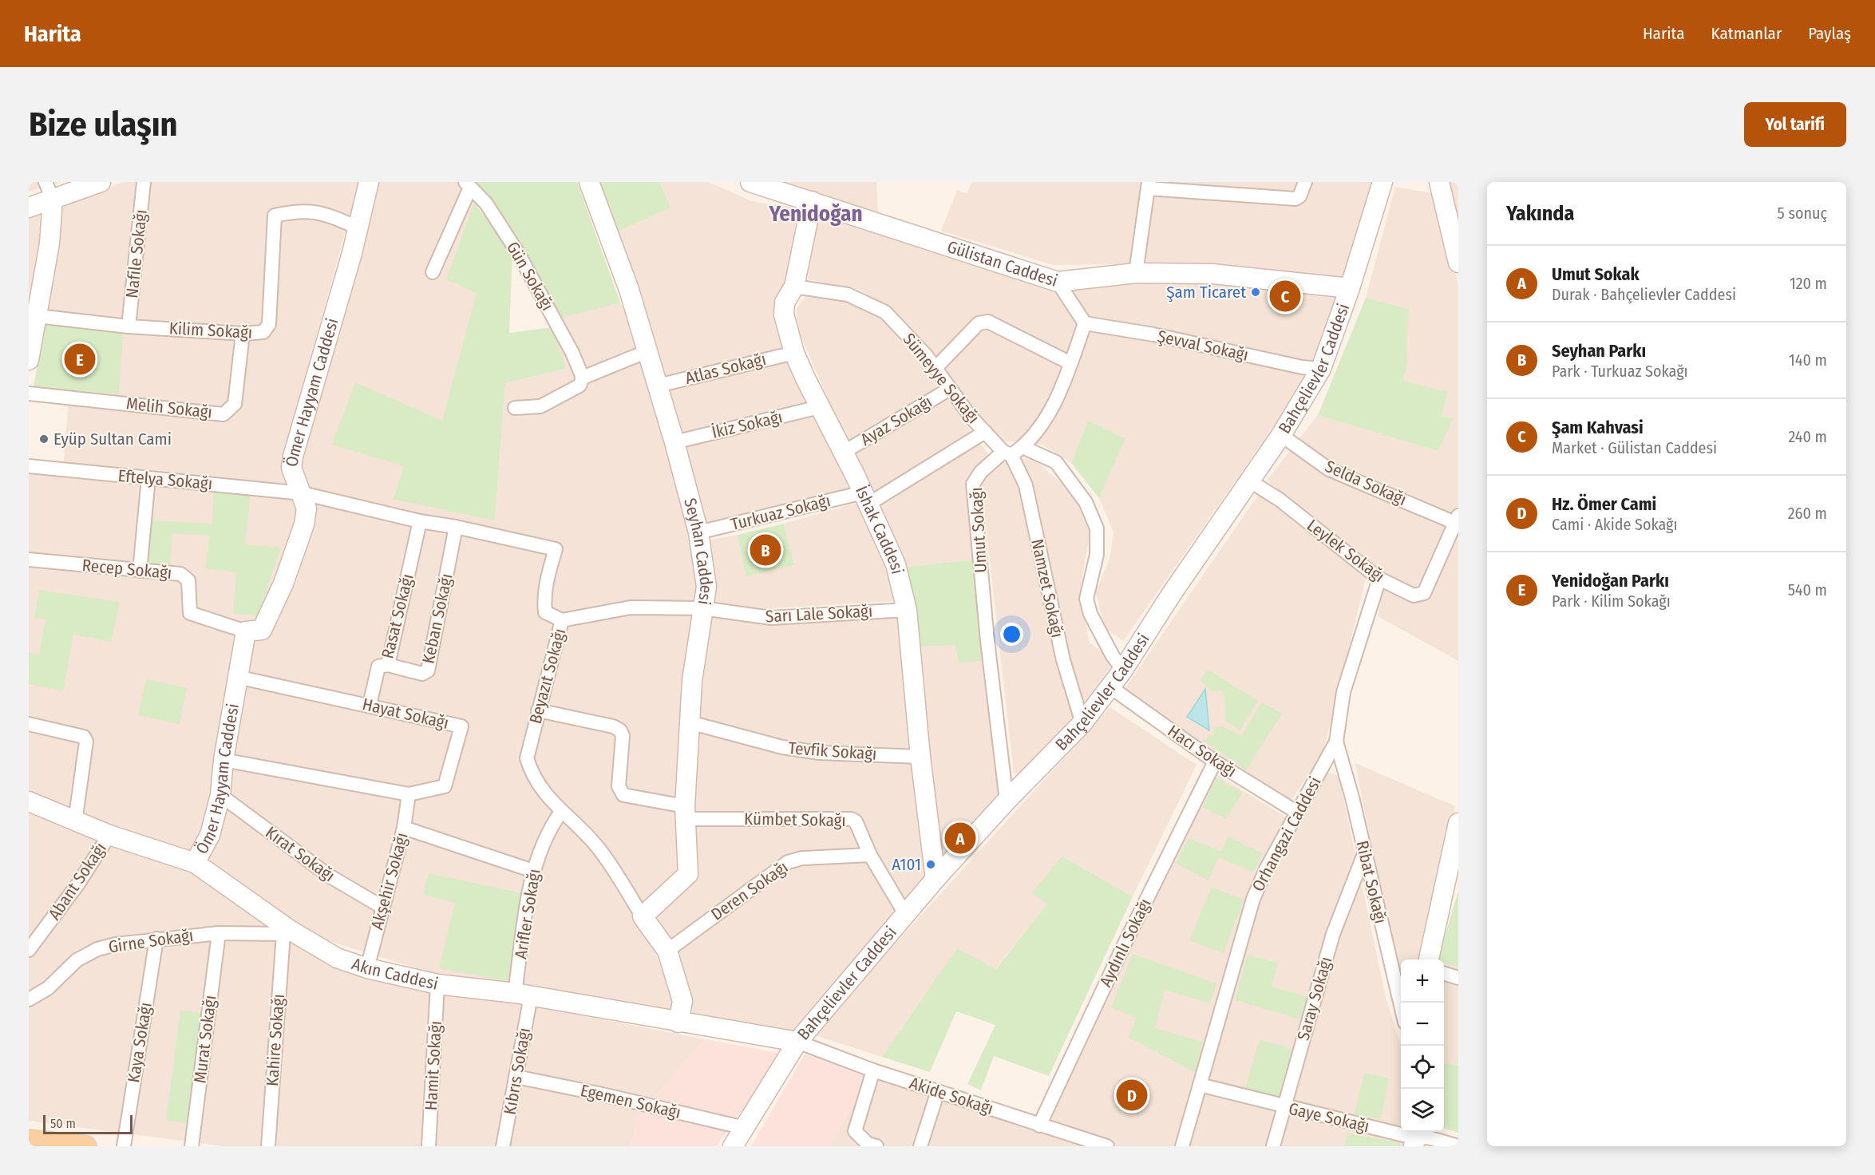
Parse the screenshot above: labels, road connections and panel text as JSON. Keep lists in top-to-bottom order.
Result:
{
  "streets": {
    "street": [
      "Nafile Sokağı",
      "Gülistan Caddesi",
      "Gün Sokağı",
      "Kilim Sokağı",
      "Şevval Sokağı",
      "Bahçelievler Caddesi",
      "Atlas Sokağı",
      "Sümeyye Sokağı",
      "Ömer Hayyam Caddesi",
      "Melih Sokağı",
      "Ayaz Sokağı",
      "İkiz Sokağı",
      "Eftelya Sokağı",
      "Selda Sokağı",
      "Turkuaz Sokağı",
      "Umut Sokağı",
      "İshak Caddesi",
      "Leylek Sokağı",
      "Seyhan Caddesi",
      "Recep Sokağı",
      "Namzet Sokağı",
      "Sarı Lale Sokağı",
      "Rasat Sokağı",
      "Keban Sokağı",
      "Beyazıt Sokağı",
      "Hayat Sokağı",
      "Tevfik Sokağı",
      "Hacı Sokağı",
      "Kümbet Sokağı",
      "Orhangazi Caddesi",
      "Kırat Sokağı",
      "Abant Sokağı",
      "Akşehir Sokağı",
      "Ribat Sokağı",
      "Deren Sokağı",
      "Arifler Sokağı",
      "Girne Sokağı",
      "Aydınlı Sokağı",
      "Akın Caddesi",
      "Saray Sokağı",
      "Murat Sokağı",
      "Kahire Sokağı",
      "Kaya Sokağı",
      "Hamit Sokağı",
      "Kıbrıs Sokağı",
      "Akide Sokağı",
      "Egemen Sokağı",
      "Gaye Sokağı"
    ]
  },
  "crossings": [
    ["Nafile Sokağı", "Kilim Sokağı"],
    ["Gülistan Caddesi", "Bahçelievler Caddesi"],
    ["Gülistan Caddesi", "İshak Caddesi"],
    ["Kilim Sokağı", "Ömer Hayyam Caddesi"],
    ["Kilim Sokağı", "Melih Sokağı"],
    ["Şevval Sokağı", "Bahçelievler Caddesi"],
    ["Şevval Sokağı", "Umut Sokağı"],
    ["Bahçelievler Caddesi", "Selda Sokağı"],
    ["Bahçelievler Caddesi", "Umut Sokağı"],
    ["Bahçelievler Caddesi", "İshak Caddesi"],
    ["Bahçelievler Caddesi", "Leylek Sokağı"],
    ["Bahçelievler Caddesi", "Namzet Sokağı"],
    ["Bahçelievler Caddesi", "Hacı Sokağı"],
    ["Bahçelievler Caddesi", "Kümbet Sokağı"],
    ["Bahçelievler Caddesi", "Akın Caddesi"],
    ["Bahçelievler Caddesi", "Akide Sokağı"],
    ["Bahçelievler Caddesi", "Egemen Sokağı"],
    ["Atlas Sokağı", "İshak Caddesi"],
    ["Atlas Sokağı", "Seyhan Caddesi"],
    ["Sümeyye Sokağı", "Ayaz Sokağı"],
    ["Sümeyye Sokağı", "Turkuaz Sokağı"],
    ["Sümeyye Sokağı", "Umut Sokağı"],
    ["Sümeyye Sokağı", "İshak Caddesi"],
    ["Sümeyye Sokağı", "Namzet Sokağı"],
    ["Ömer Hayyam Caddesi", "Eftelya Sokağı"],
    ["Ömer Hayyam Caddesi", "Recep Sokağı"],
    ["Ömer Hayyam Caddesi", "Beyazıt Sokağı"],
    ["Ömer Hayyam Caddesi", "Hayat Sokağı"],
    ["Ömer Hayyam Caddesi", "Kırat Sokağı"],
    ["Ömer Hayyam Caddesi", "Akın Caddesi"],
    ["Ayaz Sokağı", "İshak Caddesi"],
    ["İkiz Sokağı", "İshak Caddesi"],
    ["İkiz Sokağı", "Seyhan Caddesi"],
    ["Eftelya Sokağı", "Beyazıt Sokağı"],
    ["Selda Sokağı", "Leylek Sokağı"],
    ["Turkuaz Sokağı", "İshak Caddesi"],
    ["Turkuaz Sokağı", "Seyhan Caddesi"],
    ["Umut Sokağı", "Namzet Sokağı"],
    ["İshak Caddesi", "Sarı Lale Sokağı"],
    ["İshak Caddesi", "Tevfik Sokağı"],
    ["Leylek Sokağı", "Orhangazi Caddesi"],
    ["Seyhan Caddesi", "Sarı Lale Sokağı"],
    ["Seyhan Caddesi", "Beyazıt Sokağı"],
    ["Seyhan Caddesi", "Tevfik Sokağı"],
    ["Seyhan Caddesi", "Kümbet Sokağı"],
    ["Sarı Lale Sokağı", "Beyazıt Sokağı"],
    ["Rasat Sokağı", "Keban Sokağı"],
    ["Rasat Sokağı", "Beyazıt Sokağı"],
    ["Rasat Sokağı", "Hayat Sokağı"],
    ["Keban Sokağı", "Beyazıt Sokağı"],
    ["Beyazıt Sokağı", "Deren Sokağı"],
    ["Beyazıt Sokağı", "Arifler Sokağı"],
    ["Beyazıt Sokağı", "Akın Caddesi"],
    ["Hayat Sokağı", "Akşehir Sokağı"],
    ["Hacı Sokağı", "Orhangazi Caddesi"],
    ["Hacı Sokağı", "Aydınlı Sokağı"],
    ["Kümbet Sokağı", "Deren Sokağı"],
    ["Orhangazi Caddesi", "Ribat Sokağı"],
    ["Orhangazi Caddesi", "Gaye Sokağı"],
    ["Kırat Sokağı", "Akşehir Sokağı"],
    ["Abant Sokağı", "Akın Caddesi"],
    ["Akşehir Sokağı", "Akın Caddesi"],
    ["Ribat Sokağı", "Saray Sokağı"],
    ["Arifler Sokağı", "Akın Caddesi"],
    ["Arifler Sokağı", "Kıbrıs Sokağı"],
    ["Girne Sokağı", "Akın Caddesi"],
    ["Girne Sokağı", "Murat Sokağı"],
    ["Girne Sokağı", "Kahire Sokağı"],
    ["Girne Sokağı", "Kaya Sokağı"],
    ["Aydınlı Sokağı", "Akide Sokağı"],
    ["Akın Caddesi", "Kahire Sokağı"],
    ["Akın Caddesi", "Hamit Sokağı"],
    ["Akın Caddesi", "Kıbrıs Sokağı"],
    ["Akın Caddesi", "Akide Sokağı"],
    ["Saray Sokağı", "Gaye Sokağı"],
    ["Kıbrıs Sokağı", "Egemen Sokağı"]
  ],
  "districts": ["Yenidoğan"],
  "places": ["Şam Ticaret", "Eyüp Sultan Cami", "A101"],
  "scale_bar": "50 m",
  "page": {
    "header": "Harita",
    "nav": ["Harita", "Katmanlar", "Paylaş"],
    "buttons": "Yol tarifi",
    "title": "Bize ulaşın",
    "heading": ["Yakında", "5 sonuç"],
    "list": [
      {
        "mark": "A",
        "name": "Umut Sokak",
        "note": "Durak · Bahçelievler Caddesi",
        "value": "120 m"
      },
      {
        "mark": "B",
        "name": "Seyhan Parkı",
        "note": "Park · Turkuaz Sokağı",
        "value": "140 m"
      },
      {
        "mark": "C",
        "name": "Şam Kahvasi",
        "note": "Market · Gülistan Caddesi",
        "value": "240 m"
      },
      {
        "mark": "D",
        "name": "Hz. Ömer Cami",
        "note": "Cami · Akide Sokağı",
        "value": "260 m"
      },
      {
        "mark": "E",
        "name": "Yenidoğan Parkı",
        "note": "Park · Kilim Sokağı",
        "value": "540 m"
      }
    ],
    "pins": [
      "C",
      "E",
      "B",
      "A",
      "D"
    ],
    "map_buttons": ["+", "−"],
    "scale": "50 m"
  }
}
